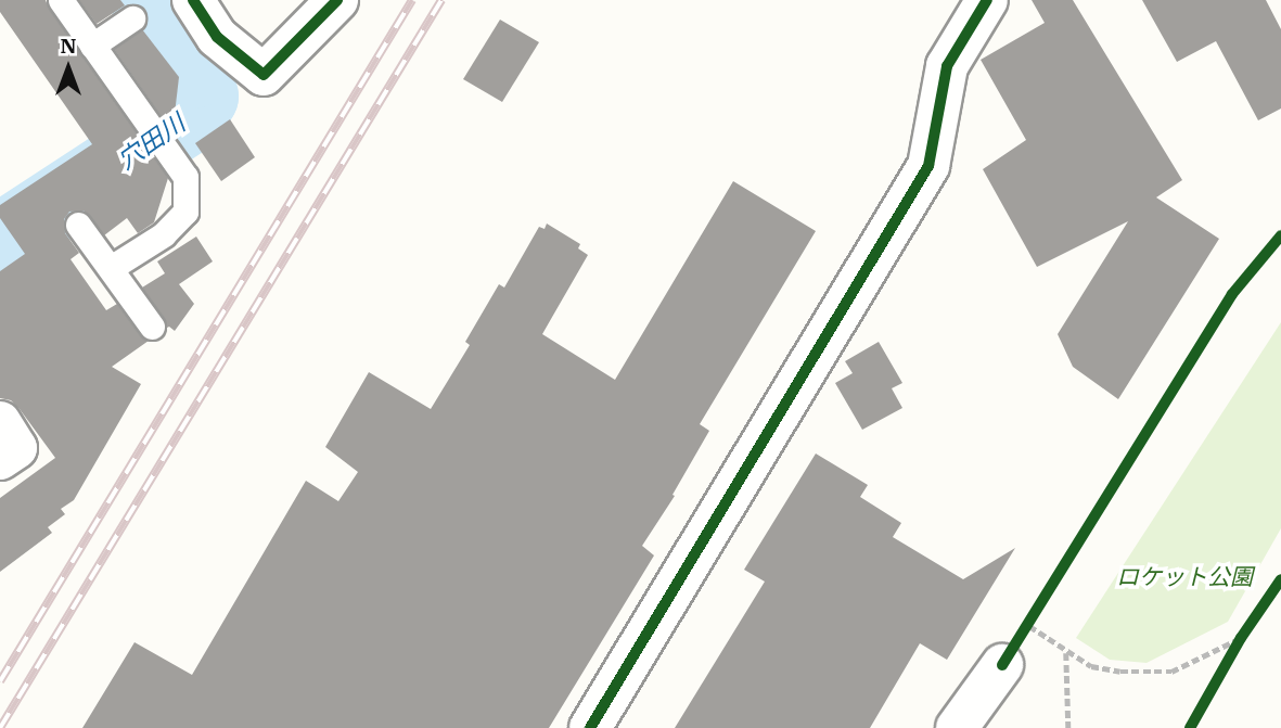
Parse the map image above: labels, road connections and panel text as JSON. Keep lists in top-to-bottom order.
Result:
{
  "water": ["穴田川"],
  "parks": ["ロケット公園"],
  "north": "top"
}
